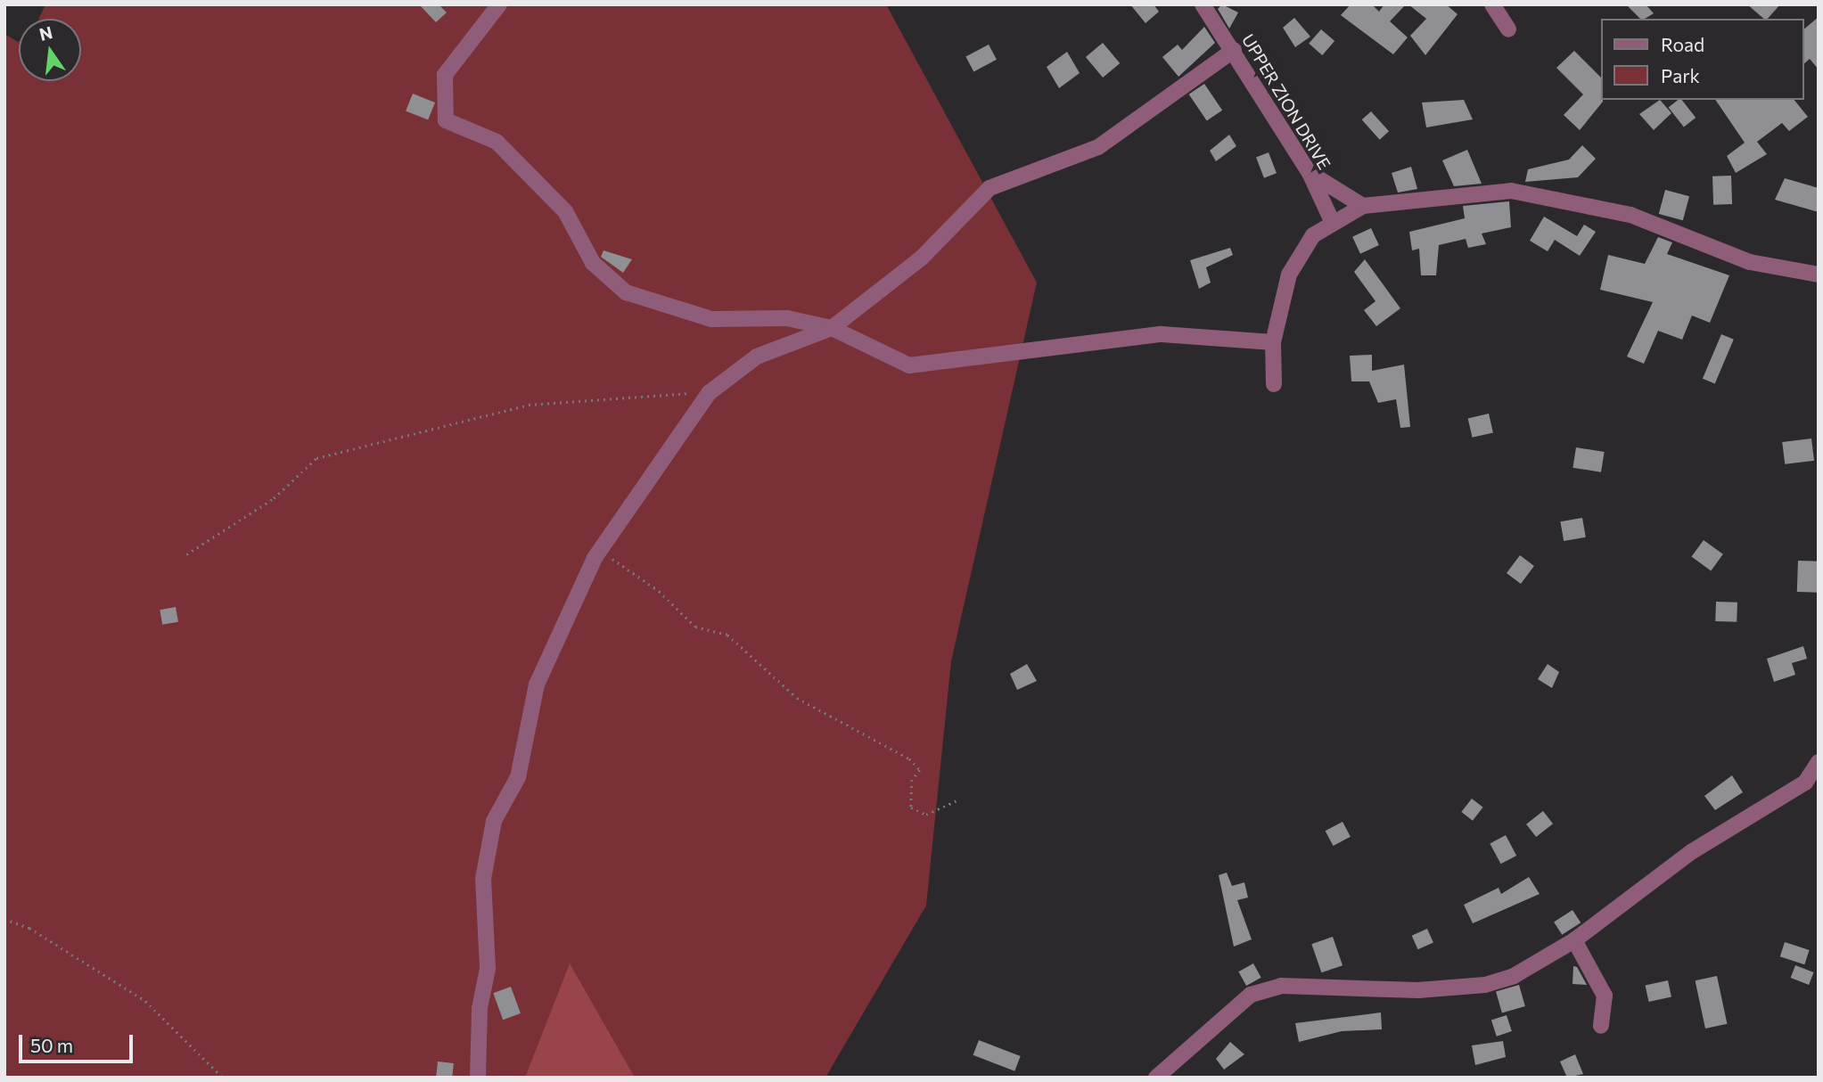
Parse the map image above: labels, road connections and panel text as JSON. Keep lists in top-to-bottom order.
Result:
{
  "streets": {
    "street": ["UPPER ZION DRIVE"]
  },
  "legend": ["Road", "Park"],
  "scale_bar": "50 m",
  "north": "top"
}
